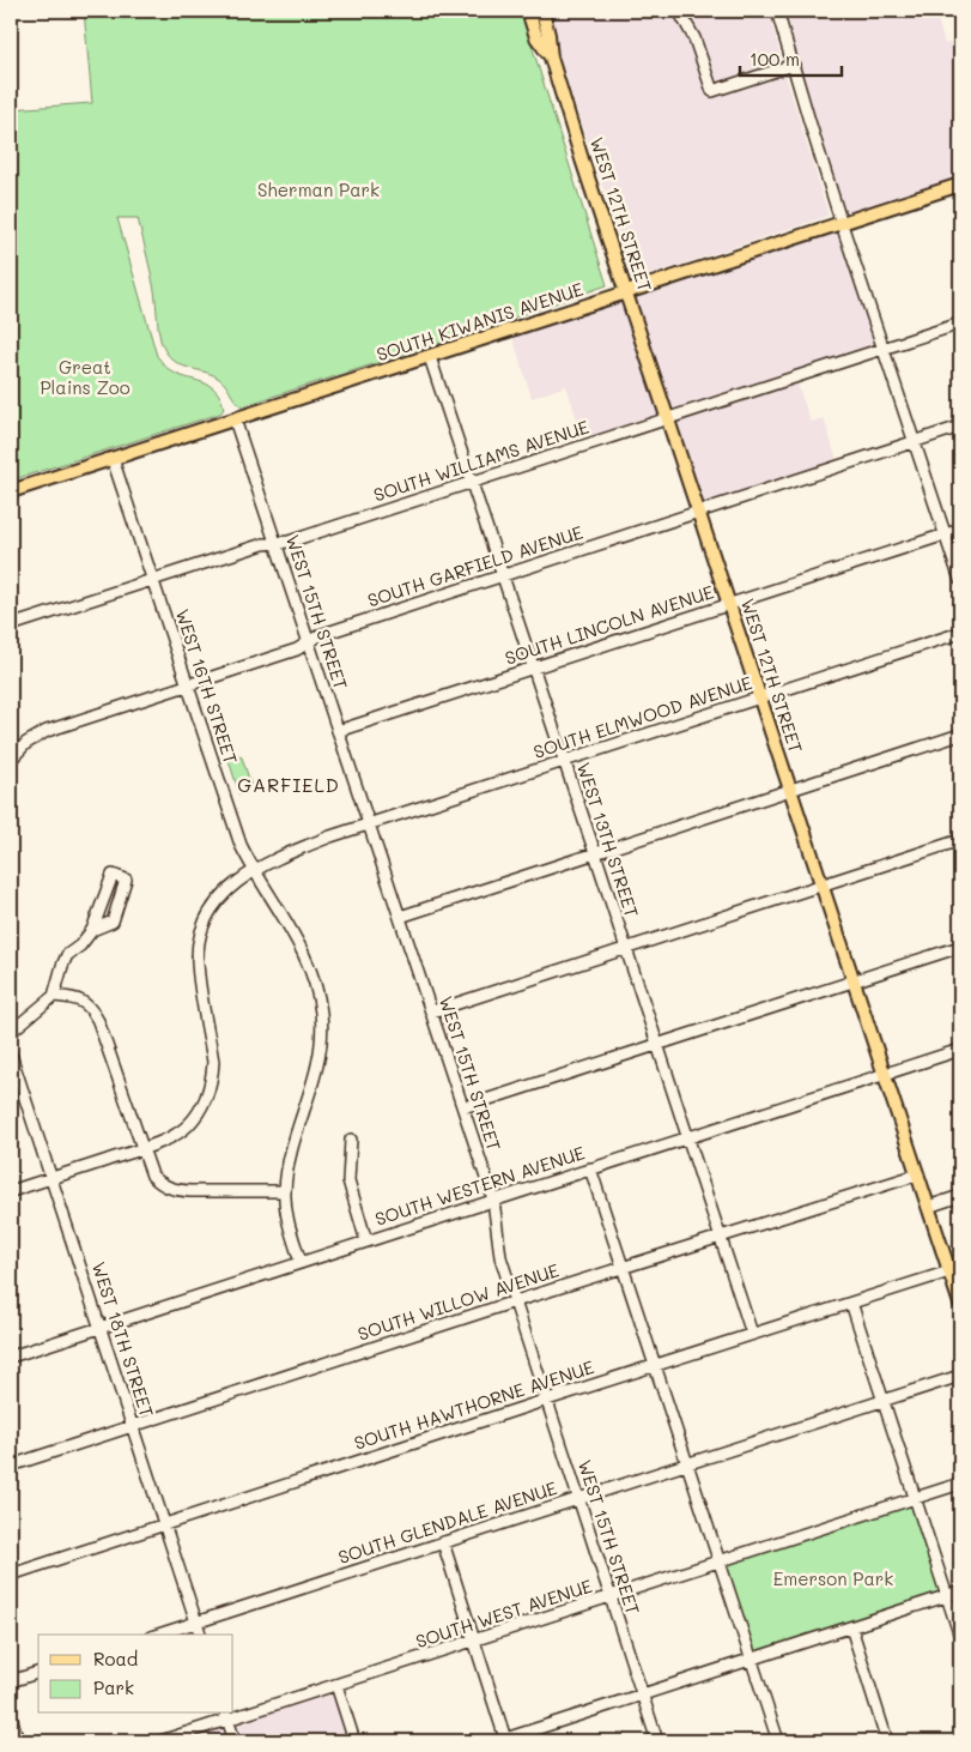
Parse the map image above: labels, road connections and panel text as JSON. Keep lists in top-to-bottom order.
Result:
{
  "streets": {
    "main road": ["WEST 12TH STREET", "SOUTH KIWANIS AVENUE"],
    "street": [
      "SOUTH WILLIAMS AVENUE",
      "SOUTH GARFIELD AVENUE",
      "WEST 15TH STREET",
      "SOUTH LINCOLN AVENUE",
      "WEST 16TH STREET",
      "SOUTH ELMWOOD AVENUE",
      "WEST 13TH STREET",
      "SOUTH WESTERN AVENUE",
      "SOUTH WILLOW AVENUE",
      "WEST 18TH STREET",
      "SOUTH HAWTHORNE AVENUE",
      "SOUTH GLENDALE AVENUE",
      "SOUTH WEST AVENUE"
    ]
  },
  "crossings": [
    ["WEST 12TH STREET", "SOUTH KIWANIS AVENUE"],
    ["WEST 12TH STREET", "SOUTH WILLIAMS AVENUE"],
    ["WEST 12TH STREET", "SOUTH GARFIELD AVENUE"],
    ["WEST 12TH STREET", "SOUTH LINCOLN AVENUE"],
    ["WEST 12TH STREET", "SOUTH ELMWOOD AVENUE"],
    ["WEST 12TH STREET", "SOUTH WESTERN AVENUE"],
    ["WEST 12TH STREET", "SOUTH WILLOW AVENUE"],
    ["WEST 12TH STREET", "SOUTH HAWTHORNE AVENUE"],
    ["SOUTH KIWANIS AVENUE", "WEST 15TH STREET"],
    ["SOUTH KIWANIS AVENUE", "WEST 16TH STREET"],
    ["SOUTH KIWANIS AVENUE", "WEST 13TH STREET"],
    ["SOUTH WILLIAMS AVENUE", "WEST 15TH STREET"],
    ["SOUTH WILLIAMS AVENUE", "WEST 16TH STREET"],
    ["SOUTH WILLIAMS AVENUE", "WEST 13TH STREET"],
    ["SOUTH GARFIELD AVENUE", "WEST 15TH STREET"],
    ["SOUTH GARFIELD AVENUE", "WEST 16TH STREET"],
    ["SOUTH GARFIELD AVENUE", "WEST 13TH STREET"],
    ["WEST 15TH STREET", "SOUTH LINCOLN AVENUE"],
    ["WEST 15TH STREET", "SOUTH ELMWOOD AVENUE"],
    ["WEST 15TH STREET", "SOUTH WESTERN AVENUE"],
    ["WEST 15TH STREET", "SOUTH WILLOW AVENUE"],
    ["WEST 15TH STREET", "SOUTH HAWTHORNE AVENUE"],
    ["WEST 15TH STREET", "SOUTH GLENDALE AVENUE"],
    ["WEST 15TH STREET", "SOUTH WEST AVENUE"],
    ["SOUTH LINCOLN AVENUE", "WEST 13TH STREET"],
    ["WEST 16TH STREET", "SOUTH ELMWOOD AVENUE"],
    ["WEST 16TH STREET", "SOUTH WESTERN AVENUE"],
    ["SOUTH ELMWOOD AVENUE", "WEST 13TH STREET"],
    ["SOUTH ELMWOOD AVENUE", "WEST 18TH STREET"],
    ["WEST 13TH STREET", "SOUTH WESTERN AVENUE"],
    ["WEST 13TH STREET", "SOUTH WILLOW AVENUE"],
    ["WEST 13TH STREET", "SOUTH HAWTHORNE AVENUE"],
    ["SOUTH WESTERN AVENUE", "WEST 18TH STREET"],
    ["SOUTH WILLOW AVENUE", "WEST 18TH STREET"],
    ["WEST 18TH STREET", "SOUTH HAWTHORNE AVENUE"],
    ["WEST 18TH STREET", "SOUTH GLENDALE AVENUE"]
  ],
  "districts": ["GARFIELD"],
  "parks": ["Sherman Park", "Great Plains Zoo", "Emerson Park"],
  "legend": ["Road", "Park"],
  "scale_bar": "100 m"
}
